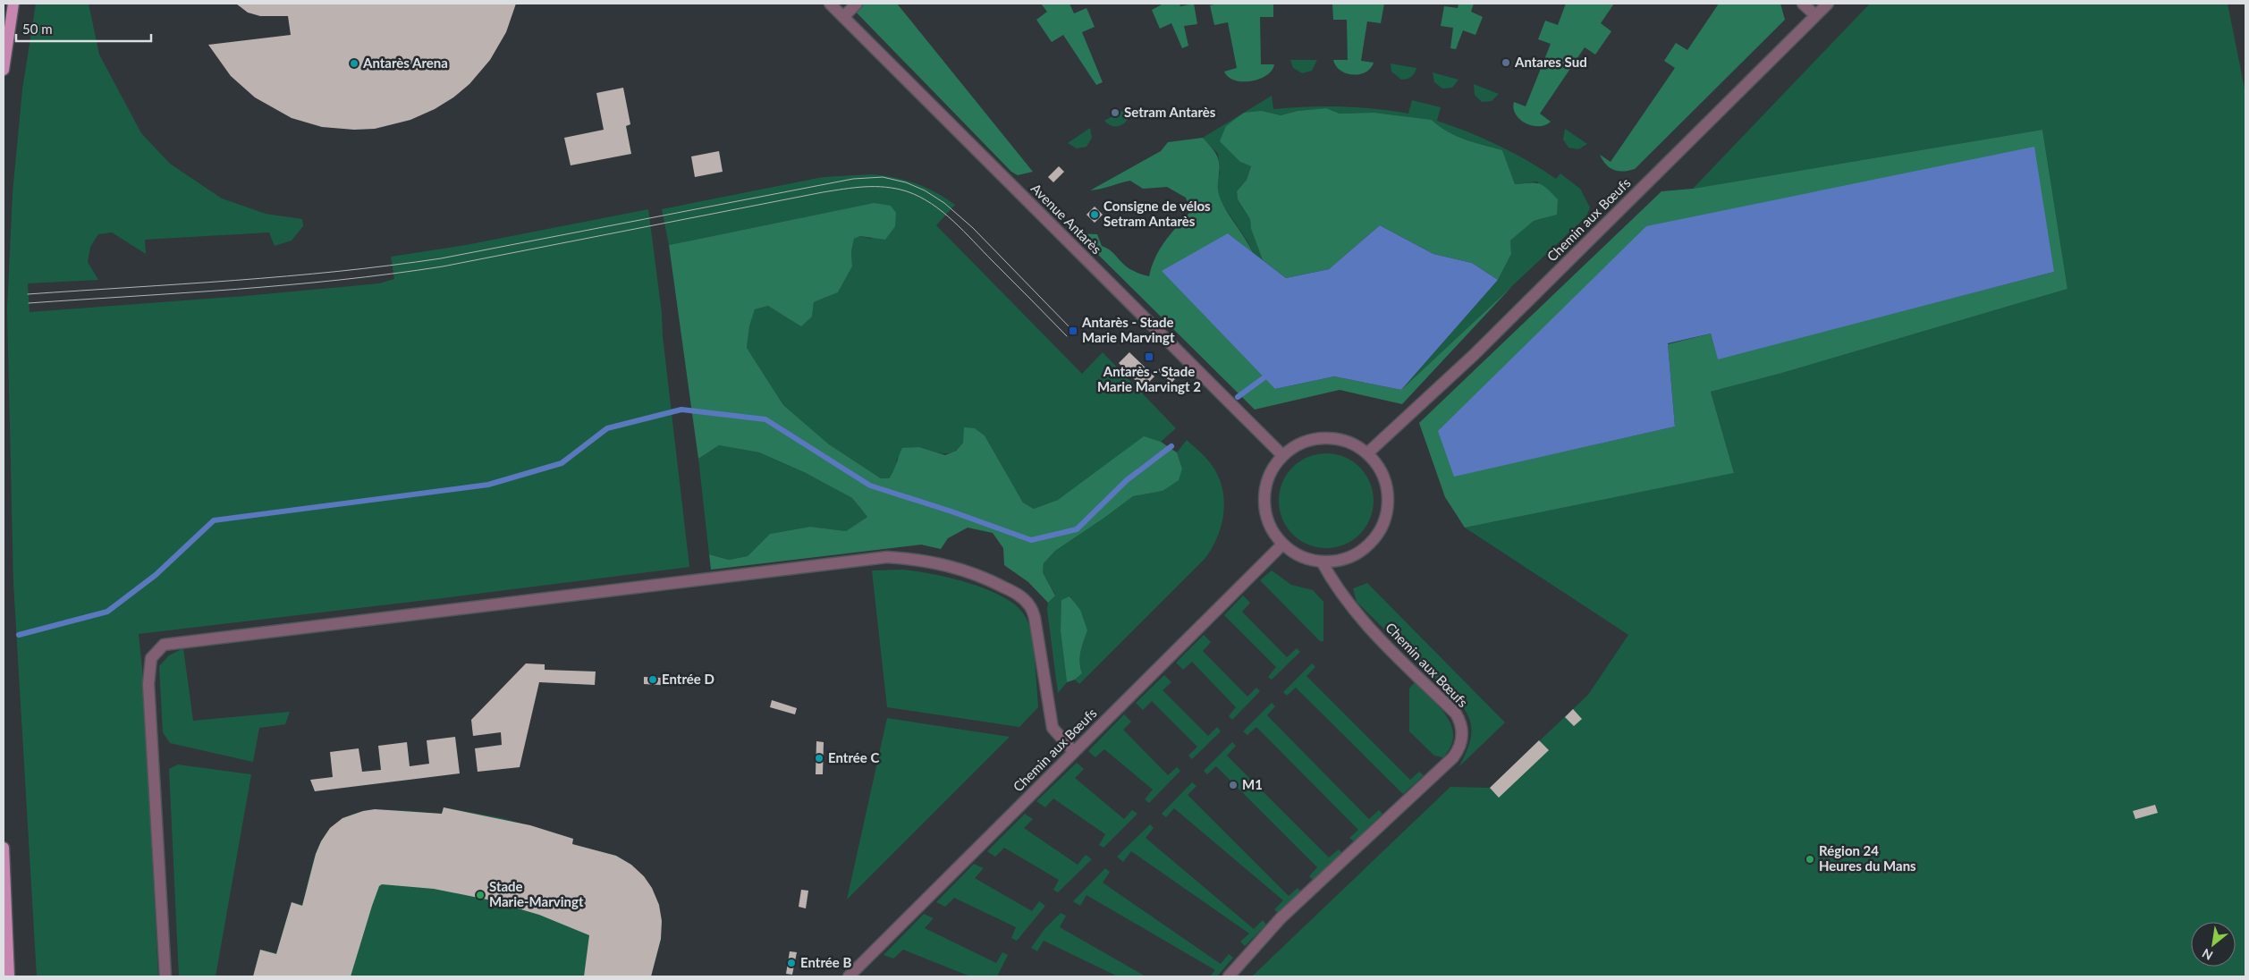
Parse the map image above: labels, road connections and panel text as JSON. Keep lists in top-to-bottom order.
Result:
{
  "streets": {
    "street": ["Avenue Antarès", "Chemin aux Bœufs"]
  },
  "crossings": [
    ["Avenue Antarès", "Chemin aux Bœufs"]
  ],
  "places": {
    "other": [
      "Antares Sud",
      "Antarès Arena",
      "Setram Antarès",
      "Consigne de vélos Setram Antarès",
      "Entrée D",
      "Entrée C",
      "M1",
      "Région 24 Heures du Mans",
      "Stade Marie-Marvingt",
      "Entrée B"
    ],
    "transit": ["Antarès - Stade Marie Marvingt", "Antarès - Stade Marie Marvingt 2"]
  },
  "scale_bar": "50 m",
  "north": "bottom left"
}
